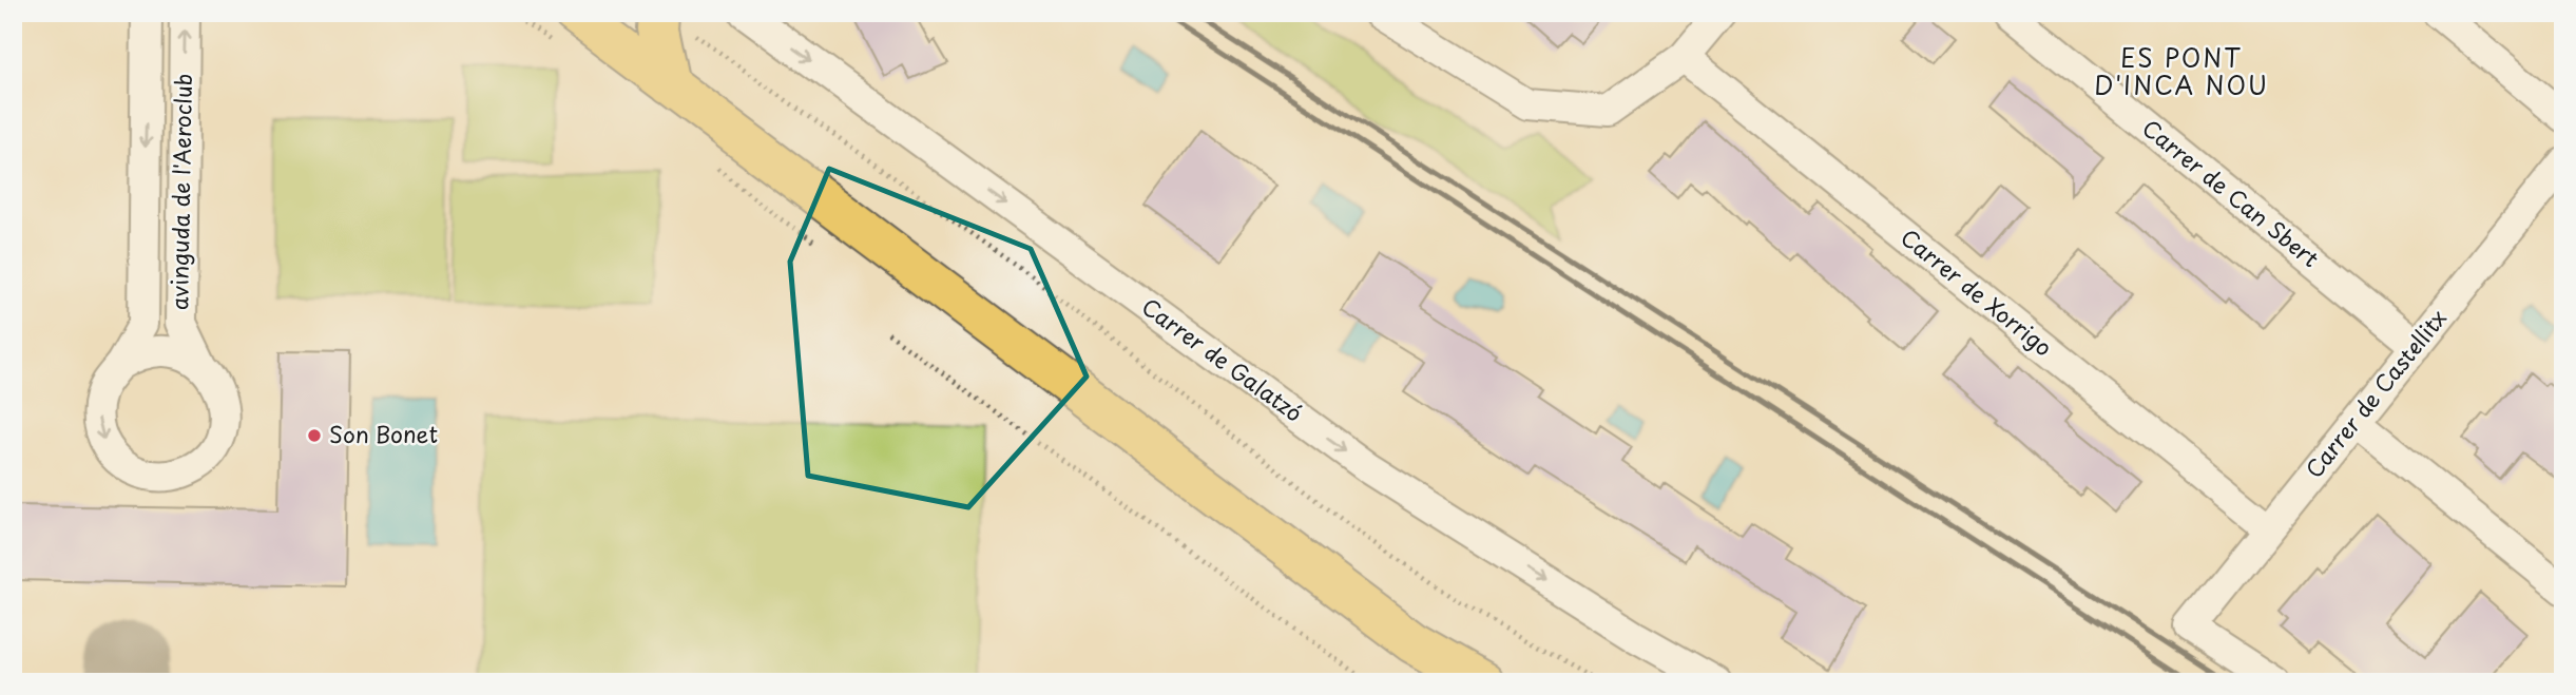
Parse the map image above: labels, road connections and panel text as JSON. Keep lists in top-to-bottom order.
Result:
{
  "streets": {
    "street": [
      "avinguda de l'Aeroclub",
      "Carrer de Can Sbert",
      "Carrer de Xorrigo",
      "Carrer de Galatzó",
      "Carrer de Castellitx"
    ]
  },
  "crossings": [
    ["Carrer de Can Sbert", "Carrer de Castellitx"],
    ["Carrer de Xorrigo", "Carrer de Castellitx"]
  ],
  "one_way": ["Carrer de Galatzó"],
  "districts": ["ES PONT D'INCA NOU"],
  "places": ["Son Bonet"]
}
